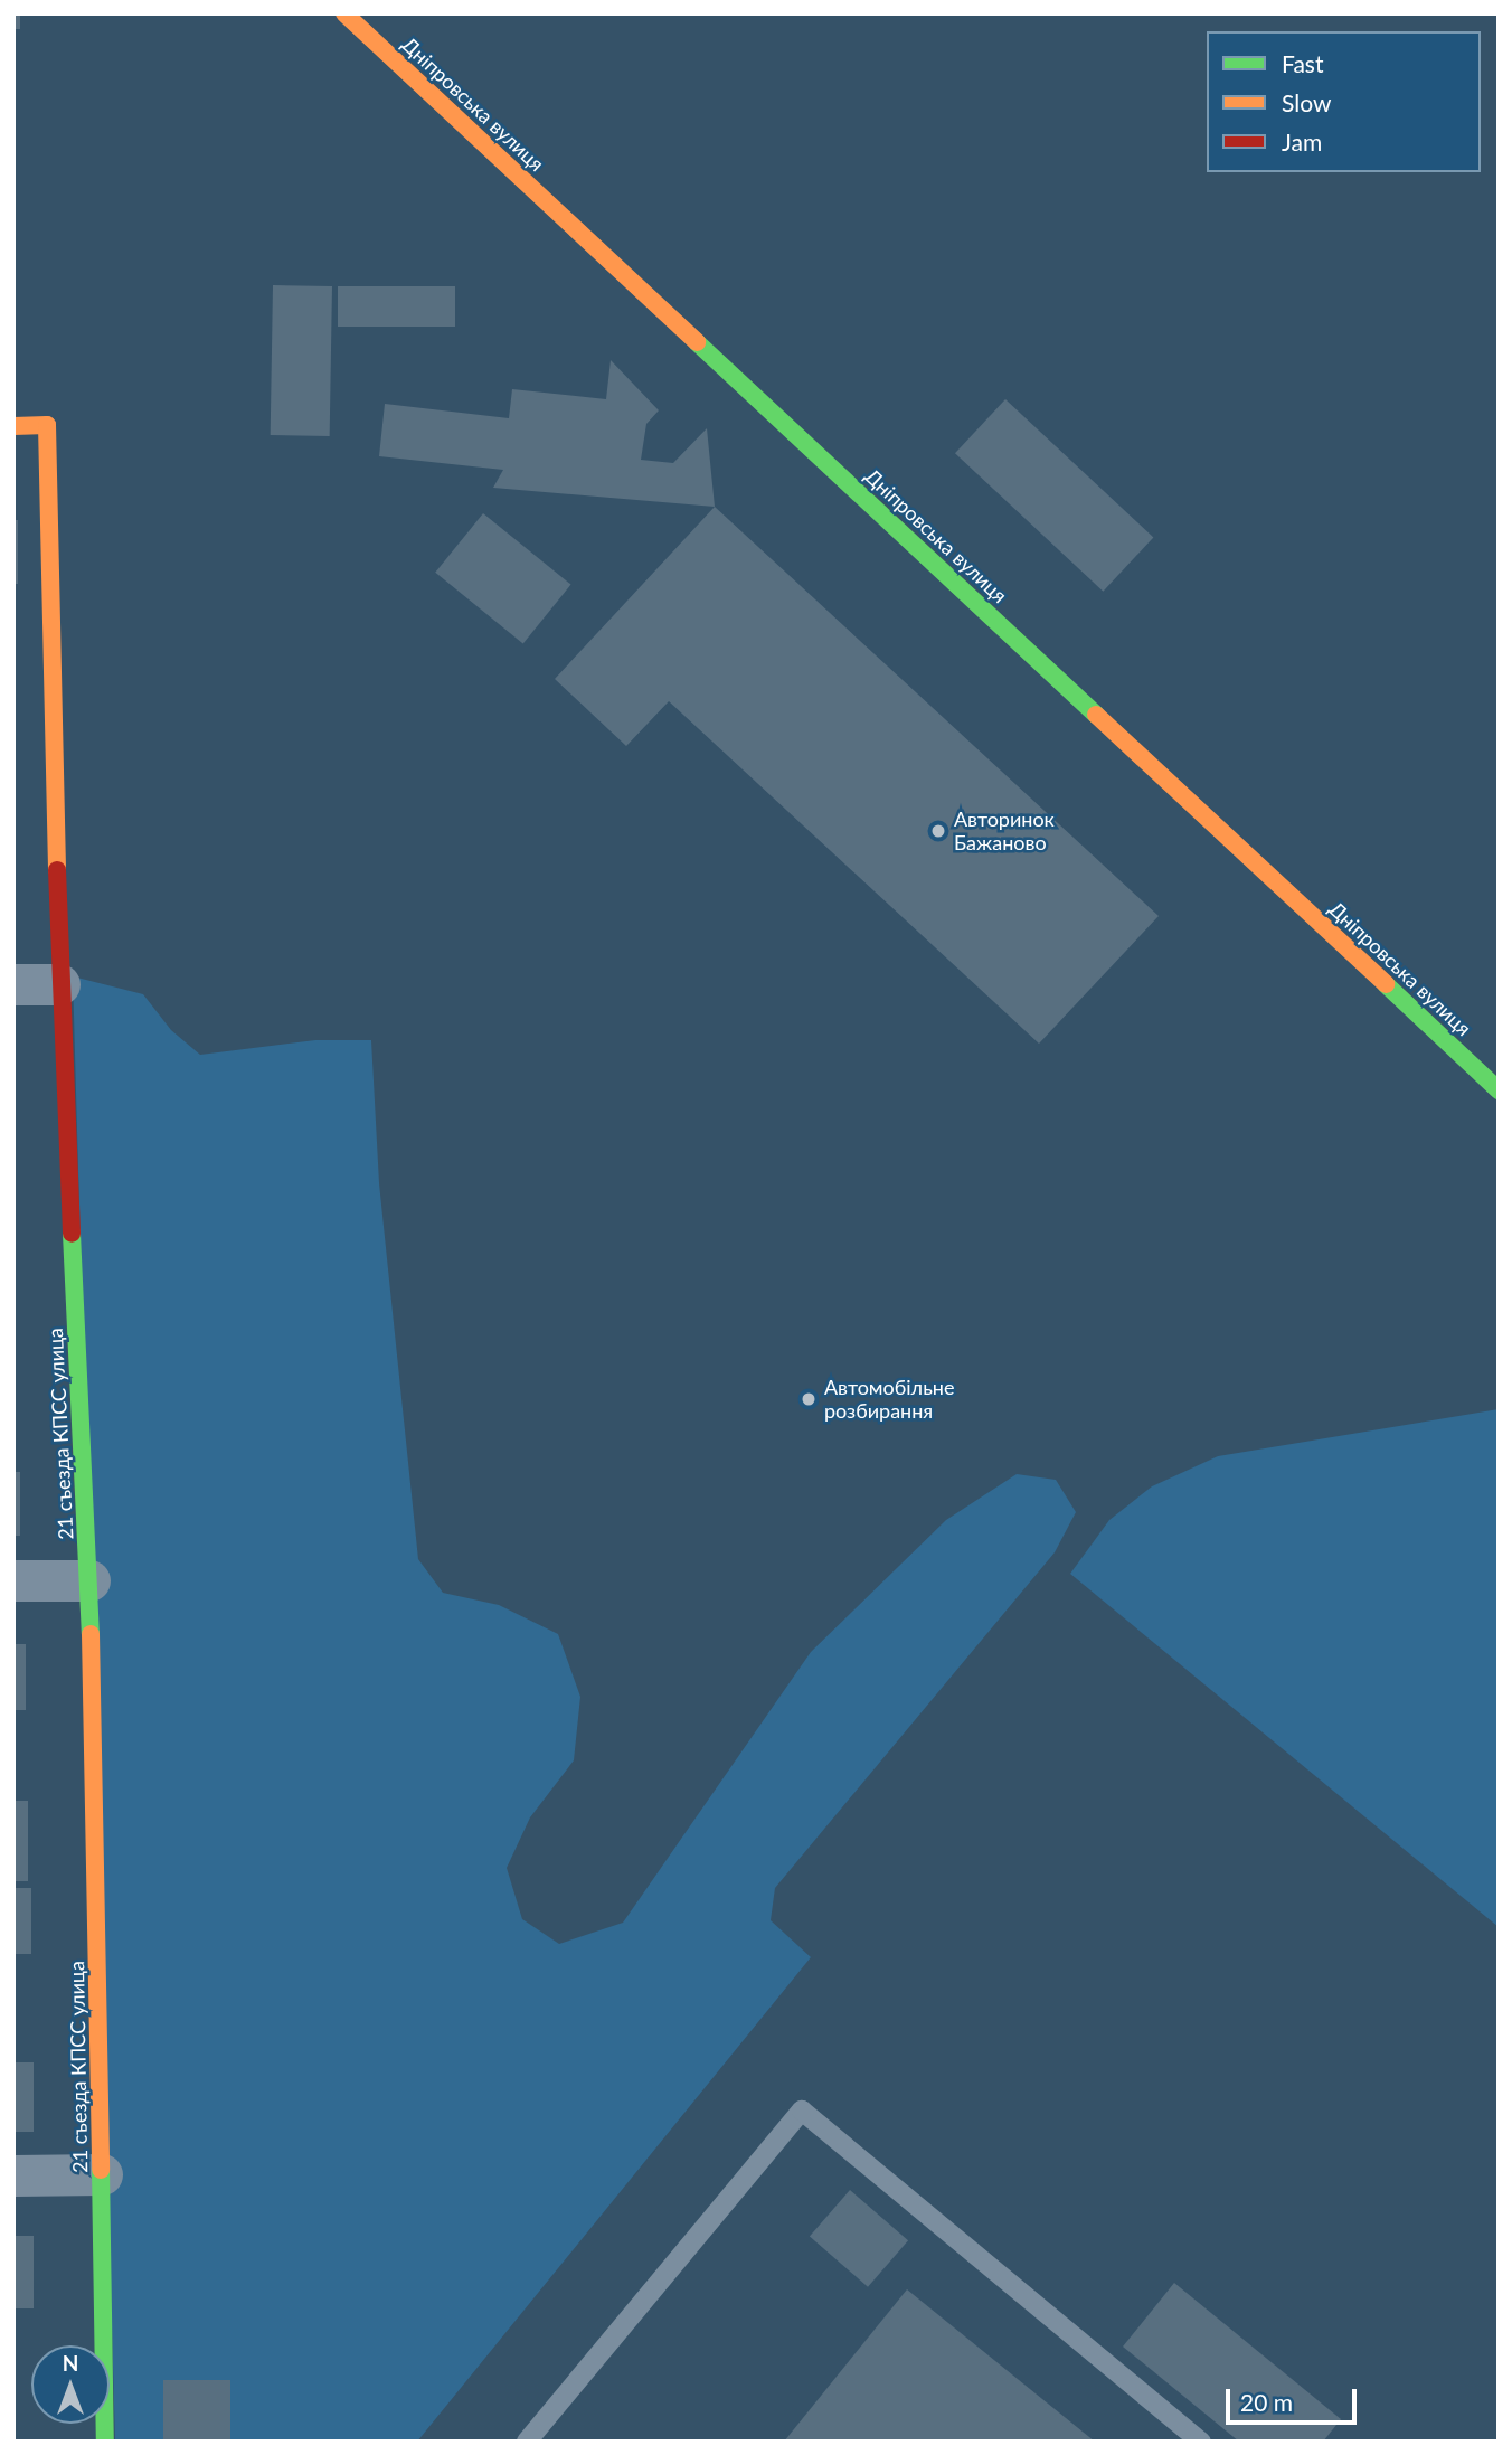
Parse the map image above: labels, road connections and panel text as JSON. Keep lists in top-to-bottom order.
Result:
{
  "streets": {
    "street": ["Дніпровська вулиця", "21 съезда КПСС улица"]
  },
  "places": ["Авторинок Бажаново", "Автомобільне розбирання"],
  "legend": ["Fast", "Slow", "Jam"],
  "scale_bar": "20 m",
  "north": "top"
}
